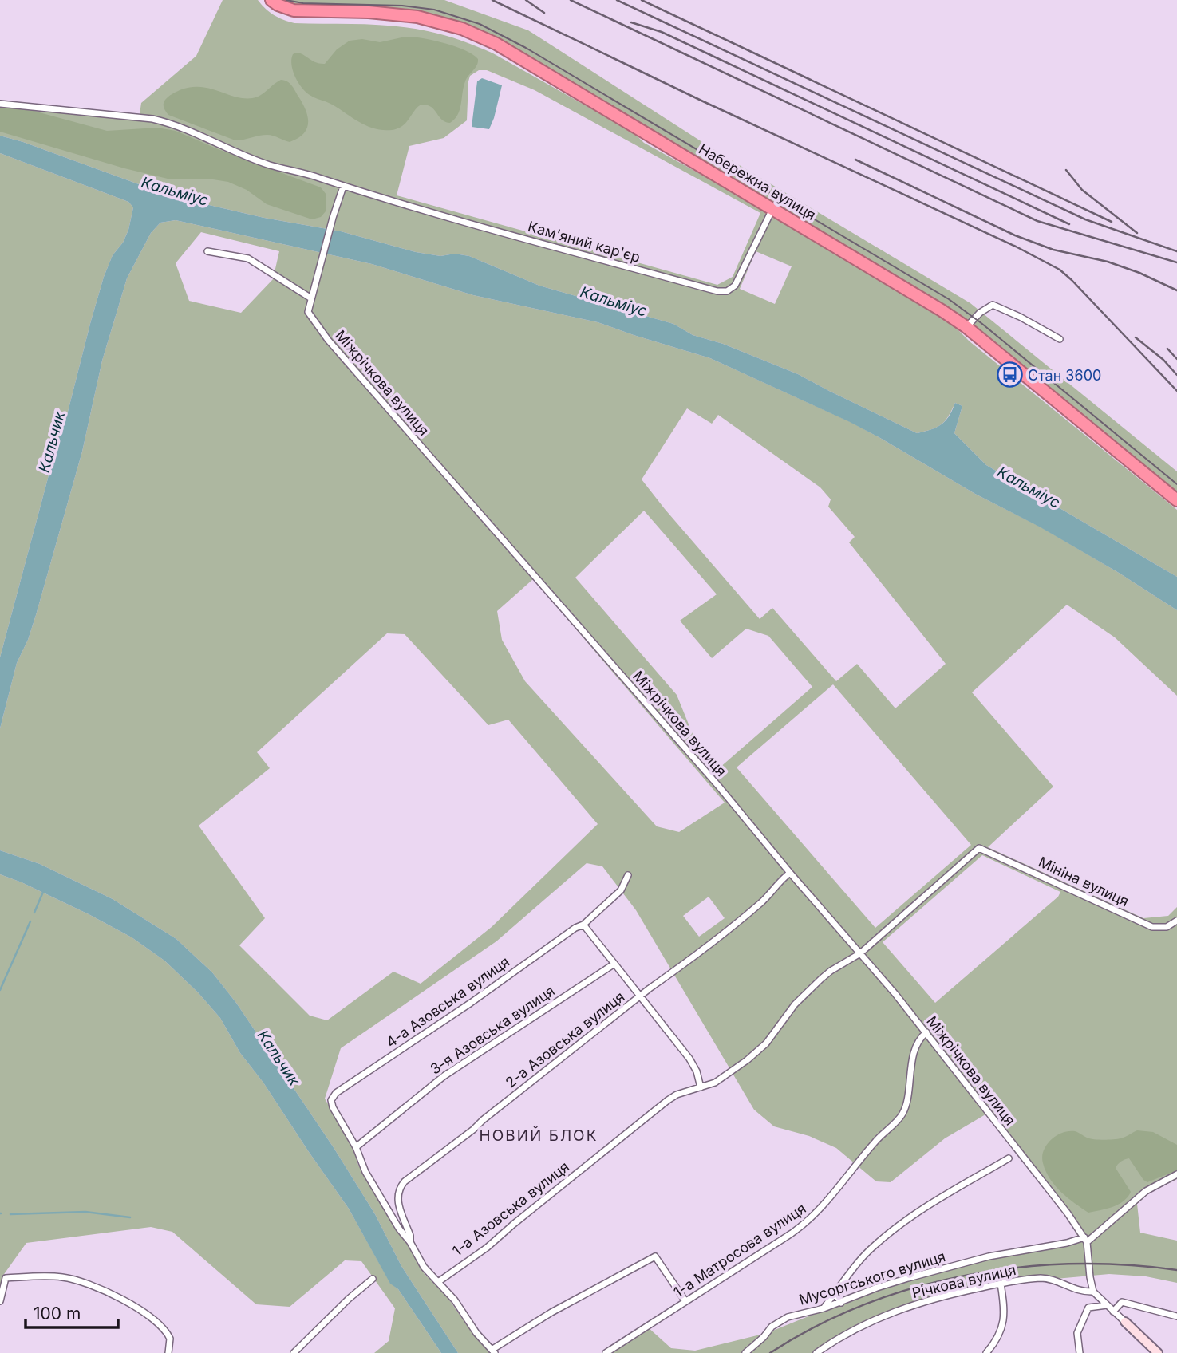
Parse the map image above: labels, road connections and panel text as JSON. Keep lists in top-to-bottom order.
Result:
{
  "streets": {
    "highway": ["Набережна вулиця"],
    "street": [
      "Кам'яний кар'єр",
      "Міжрічкова вулиця",
      "Мініна вулиця",
      "4-а Азовська вулиця",
      "3-я Азовська вулиця",
      "2-а Азовська вулиця",
      "1-а Азовська вулиця",
      "1-а Матросова вулиця",
      "Мусоргського вулиця",
      "Річкова вулиця"
    ]
  },
  "crossings": [
    ["Набережна вулиця", "Кам'яний кар'єр"],
    ["Міжрічкова вулиця", "2-а Азовська вулиця"],
    ["Міжрічкова вулиця", "1-а Азовська вулиця"],
    ["Міжрічкова вулиця", "1-а Матросова вулиця"],
    ["Міжрічкова вулиця", "Мусоргського вулиця"],
    ["Міжрічкова вулиця", "Річкова вулиця"],
    ["Мініна вулиця", "1-а Азовська вулиця"],
    ["4-а Азовська вулиця", "3-я Азовська вулиця"]
  ],
  "districts": ["НОВИЙ БЛОК"],
  "water": ["Кальміус", "Кальчик"],
  "places": {
    "bus stop": ["Стан 3600"]
  },
  "scale_bar": "100 m"
}
